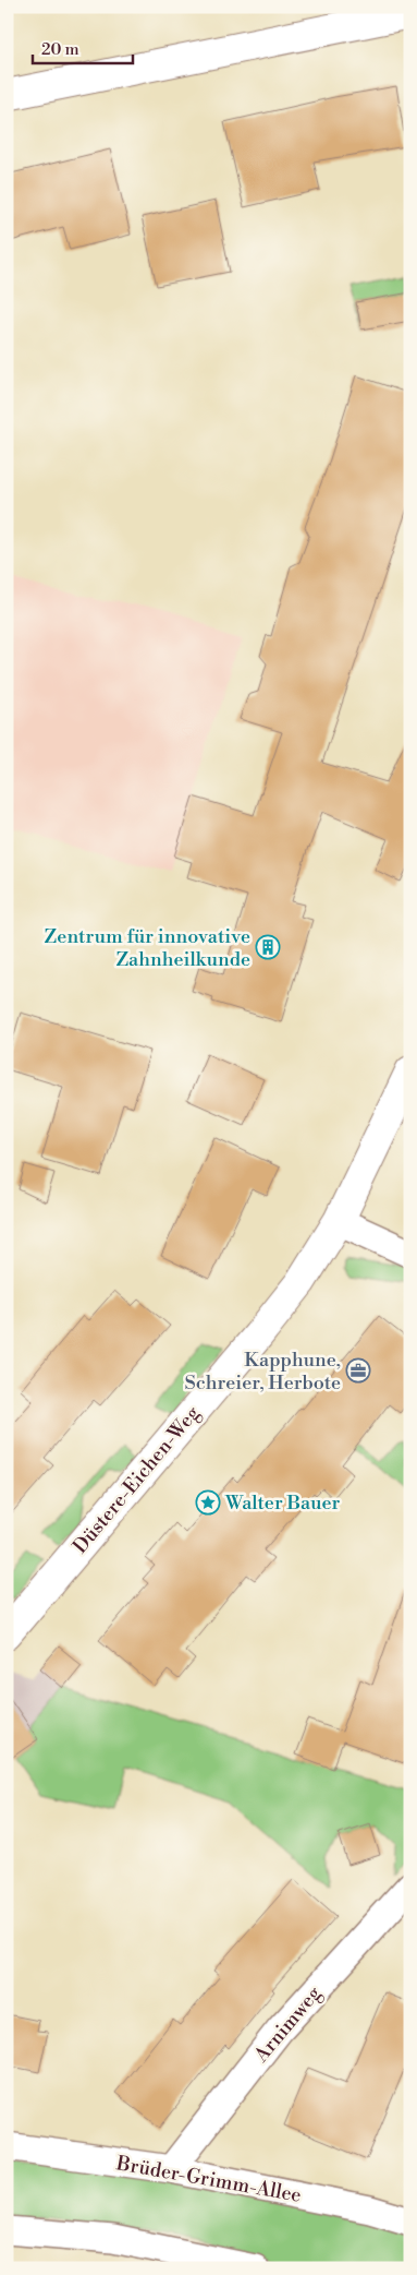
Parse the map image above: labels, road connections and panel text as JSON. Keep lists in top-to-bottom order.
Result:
{
  "streets": {
    "street": ["Düstere-Eichen-Weg", "Arnimweg", "Brüder-Grimm-Allee"]
  },
  "crossings": [
    ["Arnimweg", "Brüder-Grimm-Allee"]
  ],
  "places": {
    "building": ["Zentrum für innovative Zahnheilkunde"],
    "office": ["Kapphune, Schreier, Herbote"],
    "place": ["Walter Bauer"]
  },
  "scale_bar": "20 m"
}
